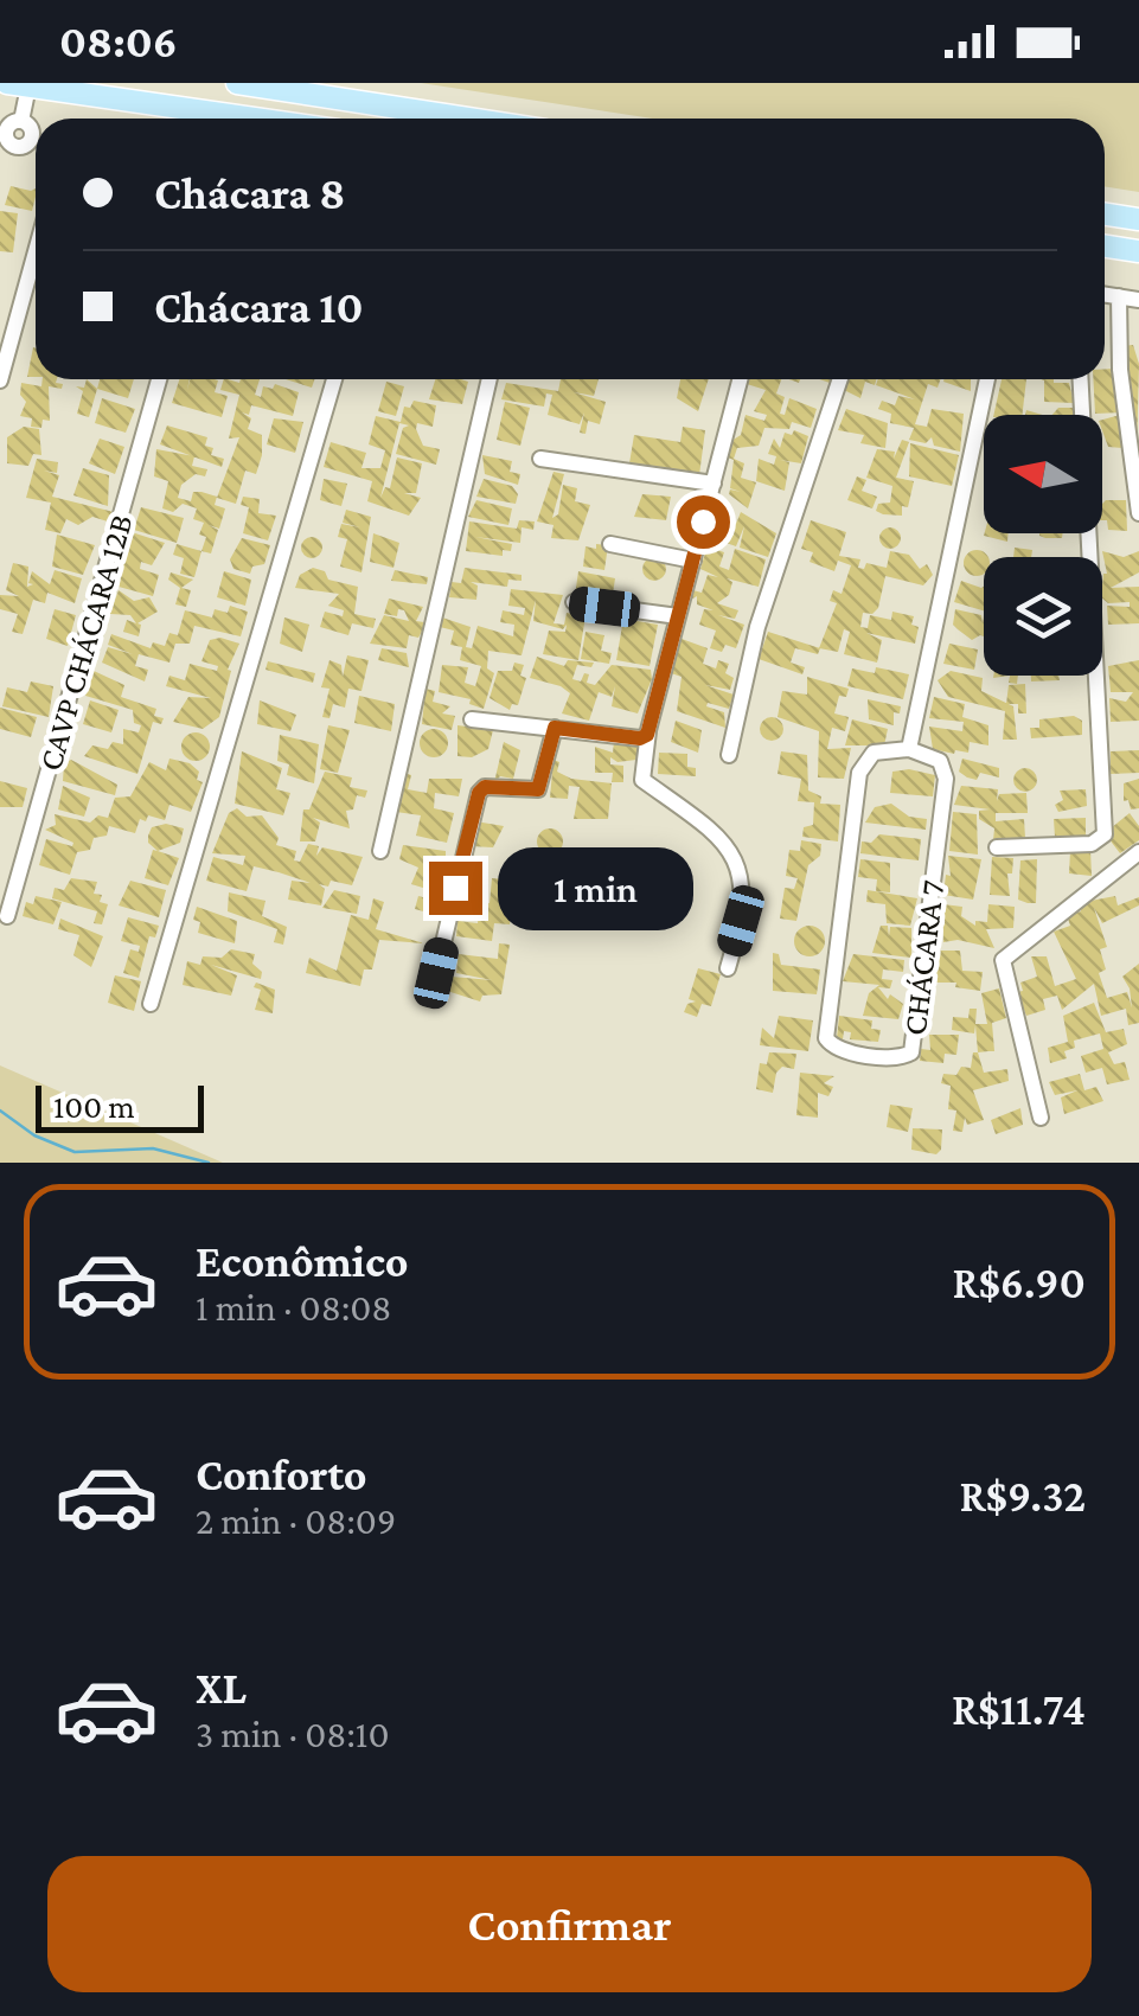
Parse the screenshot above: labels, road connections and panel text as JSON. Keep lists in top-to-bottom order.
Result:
{
  "streets": {
    "street": ["CAVP CHÁCARA 12B", "CHÁCARA 7"]
  },
  "scale_bar": "100 m",
  "north": "left",
  "page": {
    "status": "08:06",
    "banner": ["Chácara 8", "Chácara 10"],
    "bubble": "1 min",
    "scale": "100 m",
    "list": [
      {
        "name": "Econômico",
        "note": "1 min · 08:08",
        "value": "R$6.90"
      },
      {
        "name": "Conforto",
        "note": "2 min · 08:09",
        "value": "R$9.32"
      },
      {
        "name": "XL",
        "note": "3 min · 08:10",
        "value": "R$11.74"
      }
    ],
    "buttons": "Confirmar"
  }
}
